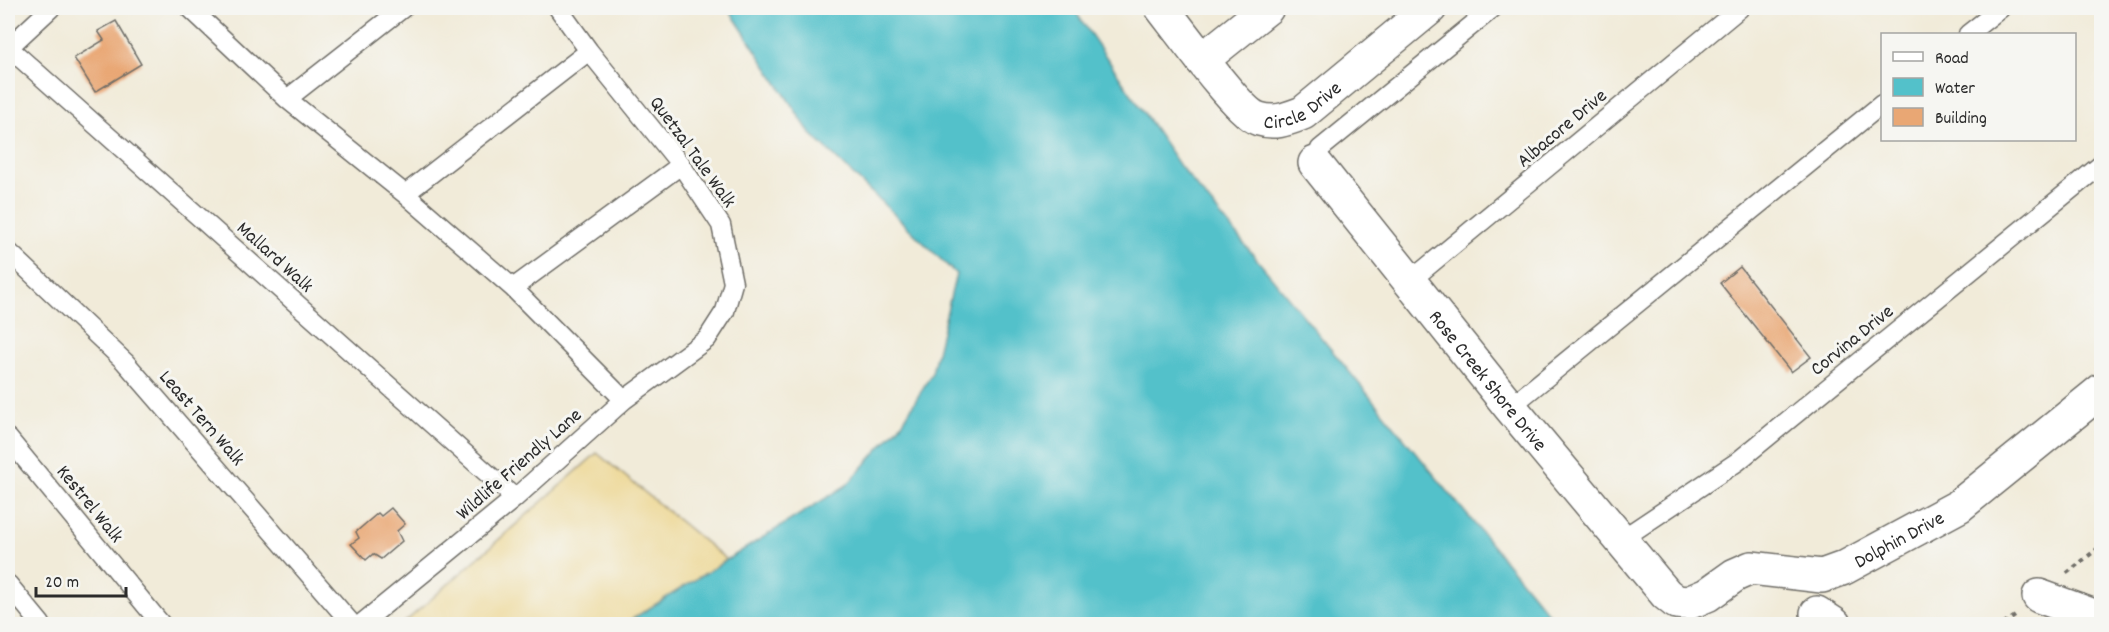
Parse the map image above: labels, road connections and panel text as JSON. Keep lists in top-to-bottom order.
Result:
{
  "streets": {
    "street": ["Circle Drive", "Rose Creek Shore Drive", "Dolphin Drive"],
    "lane": [
      "Albacore Drive",
      "Quetzal Tale Walk",
      "Mallard Walk",
      "Corvina Drive",
      "Least Tern Walk",
      "Wildlife Friendly Lane",
      "Kestrel Walk"
    ]
  },
  "crossings": [
    ["Albacore Drive", "Rose Creek Shore Drive"],
    ["Quetzal Tale Walk", "Wildlife Friendly Lane"],
    ["Mallard Walk", "Wildlife Friendly Lane"],
    ["Corvina Drive", "Rose Creek Shore Drive"],
    ["Rose Creek Shore Drive", "Dolphin Drive"]
  ],
  "legend": ["Road", "Water", "Building"],
  "scale_bar": "20 m"
}
